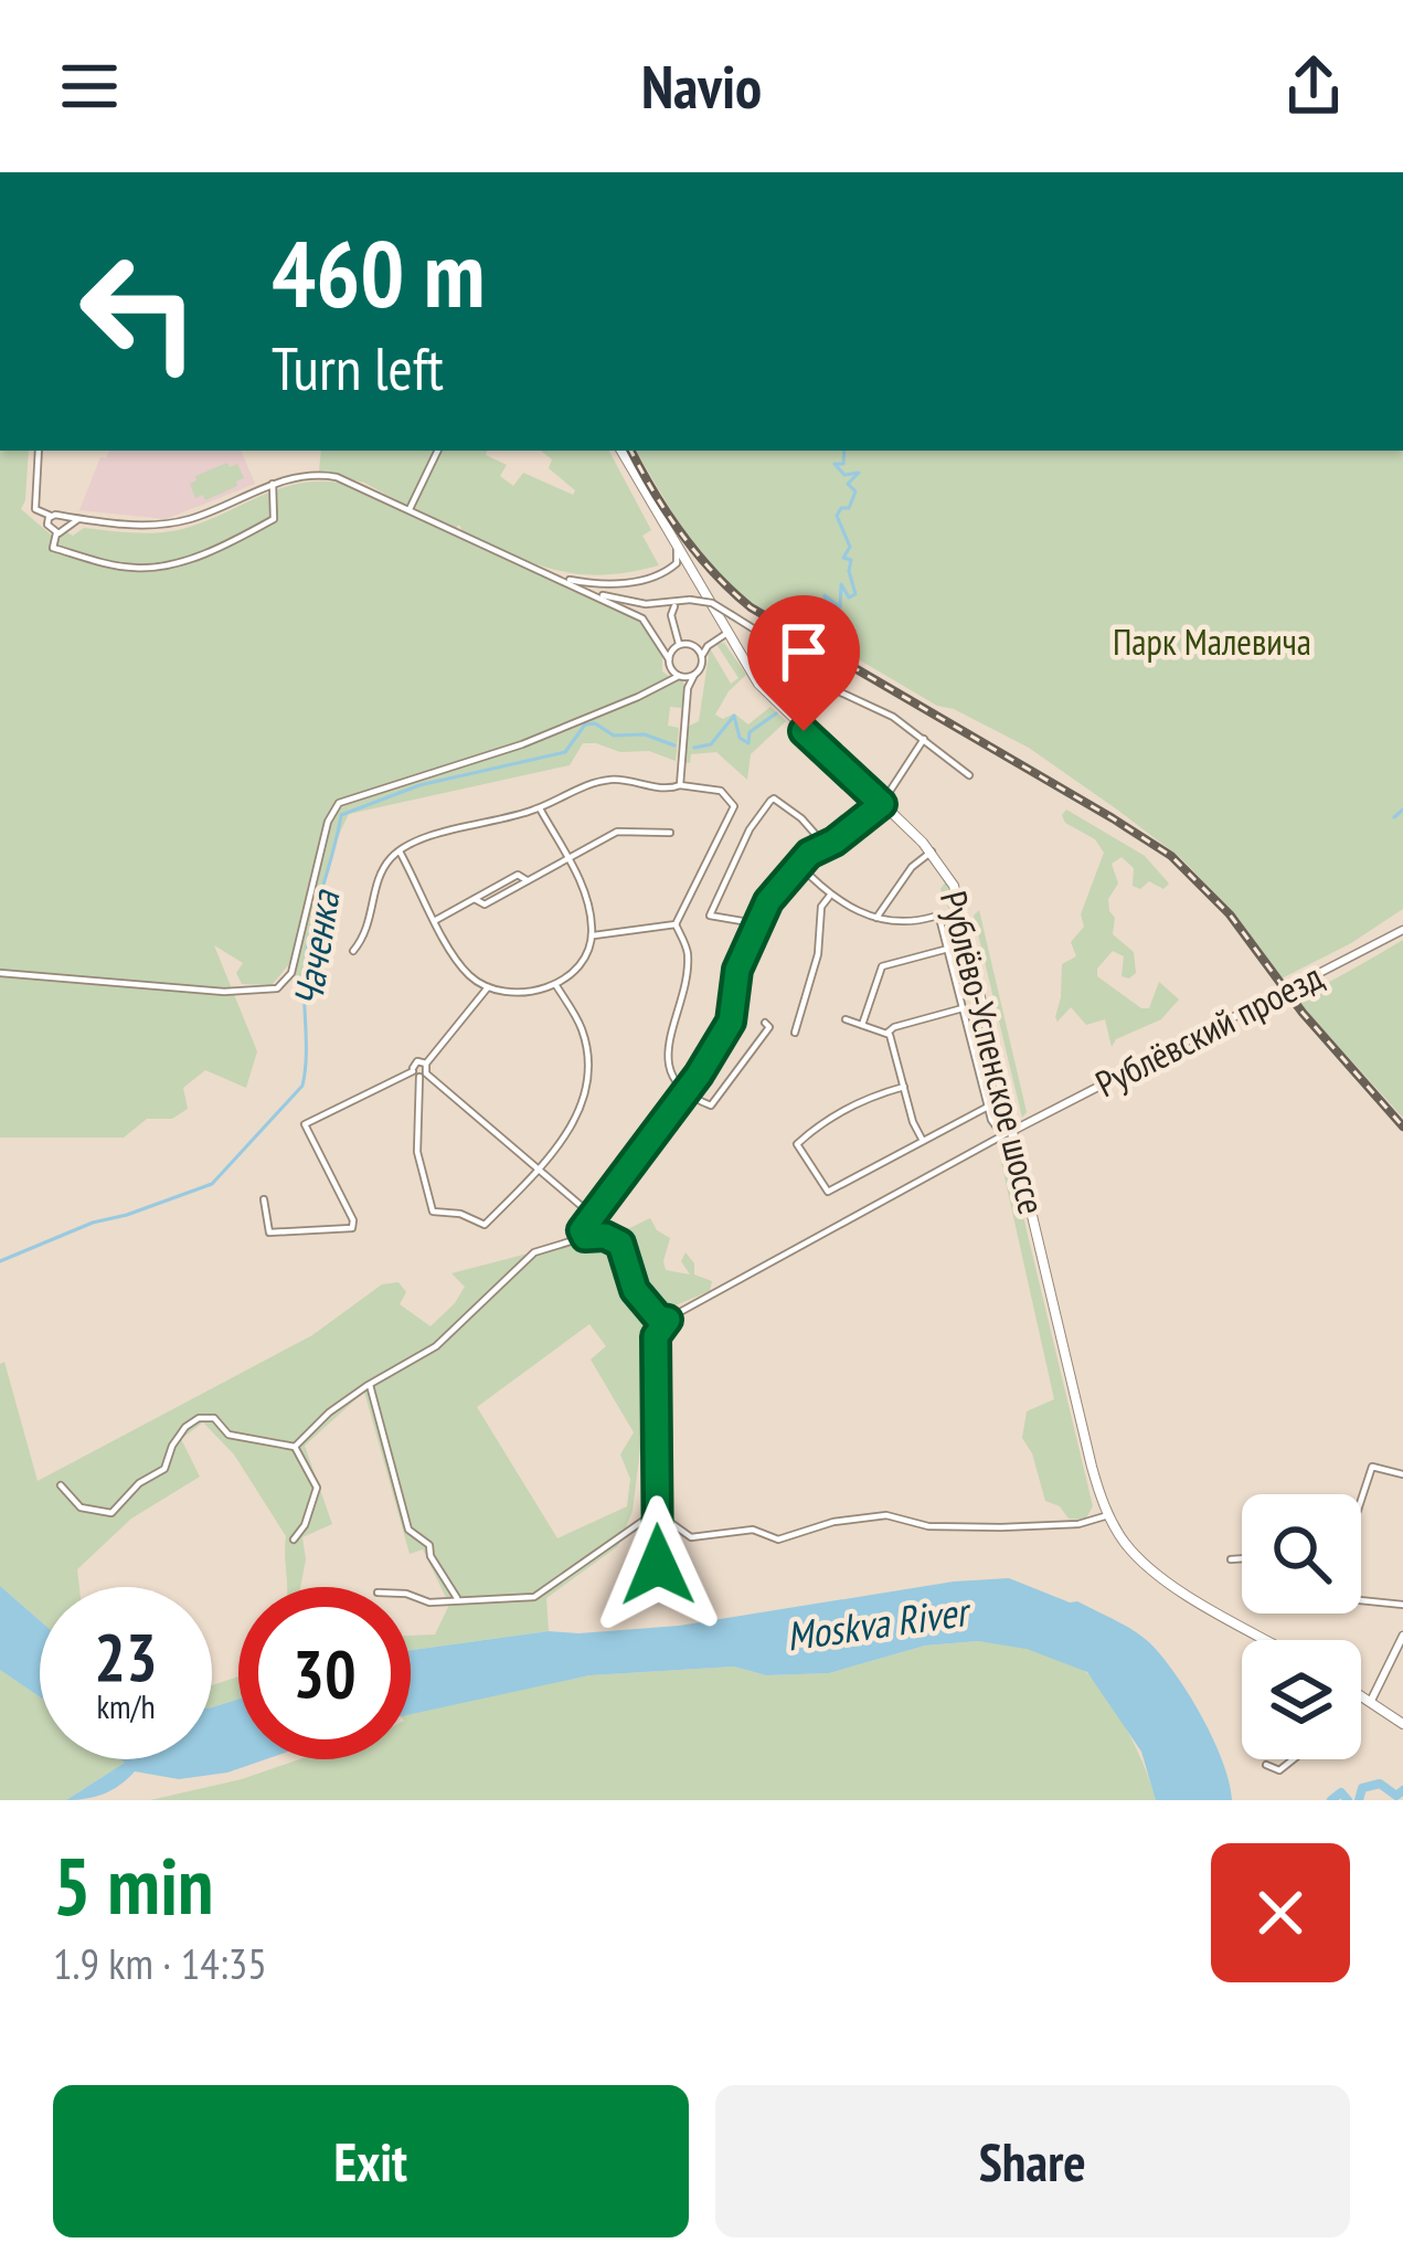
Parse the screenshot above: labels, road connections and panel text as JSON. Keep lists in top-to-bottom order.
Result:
{
  "streets": {
    "main road": ["Рублёво-Успенское шоссе"],
    "street": ["Рублёвский проезд"]
  },
  "crossings": [
    ["Рублёвский проезд", "Рублёво-Успенское шоссе"]
  ],
  "water": ["Чаченка", "Moskva River"],
  "parks": ["Парк Малевича"],
  "page": {
    "header": "Navio",
    "turn": ["460 m", "Turn left"],
    "speed": "23 km/h",
    "limit": "30",
    "heading": ["5 min", "1.9 km · 14:35"],
    "buttons": ["Exit", "Share"]
  }
}
